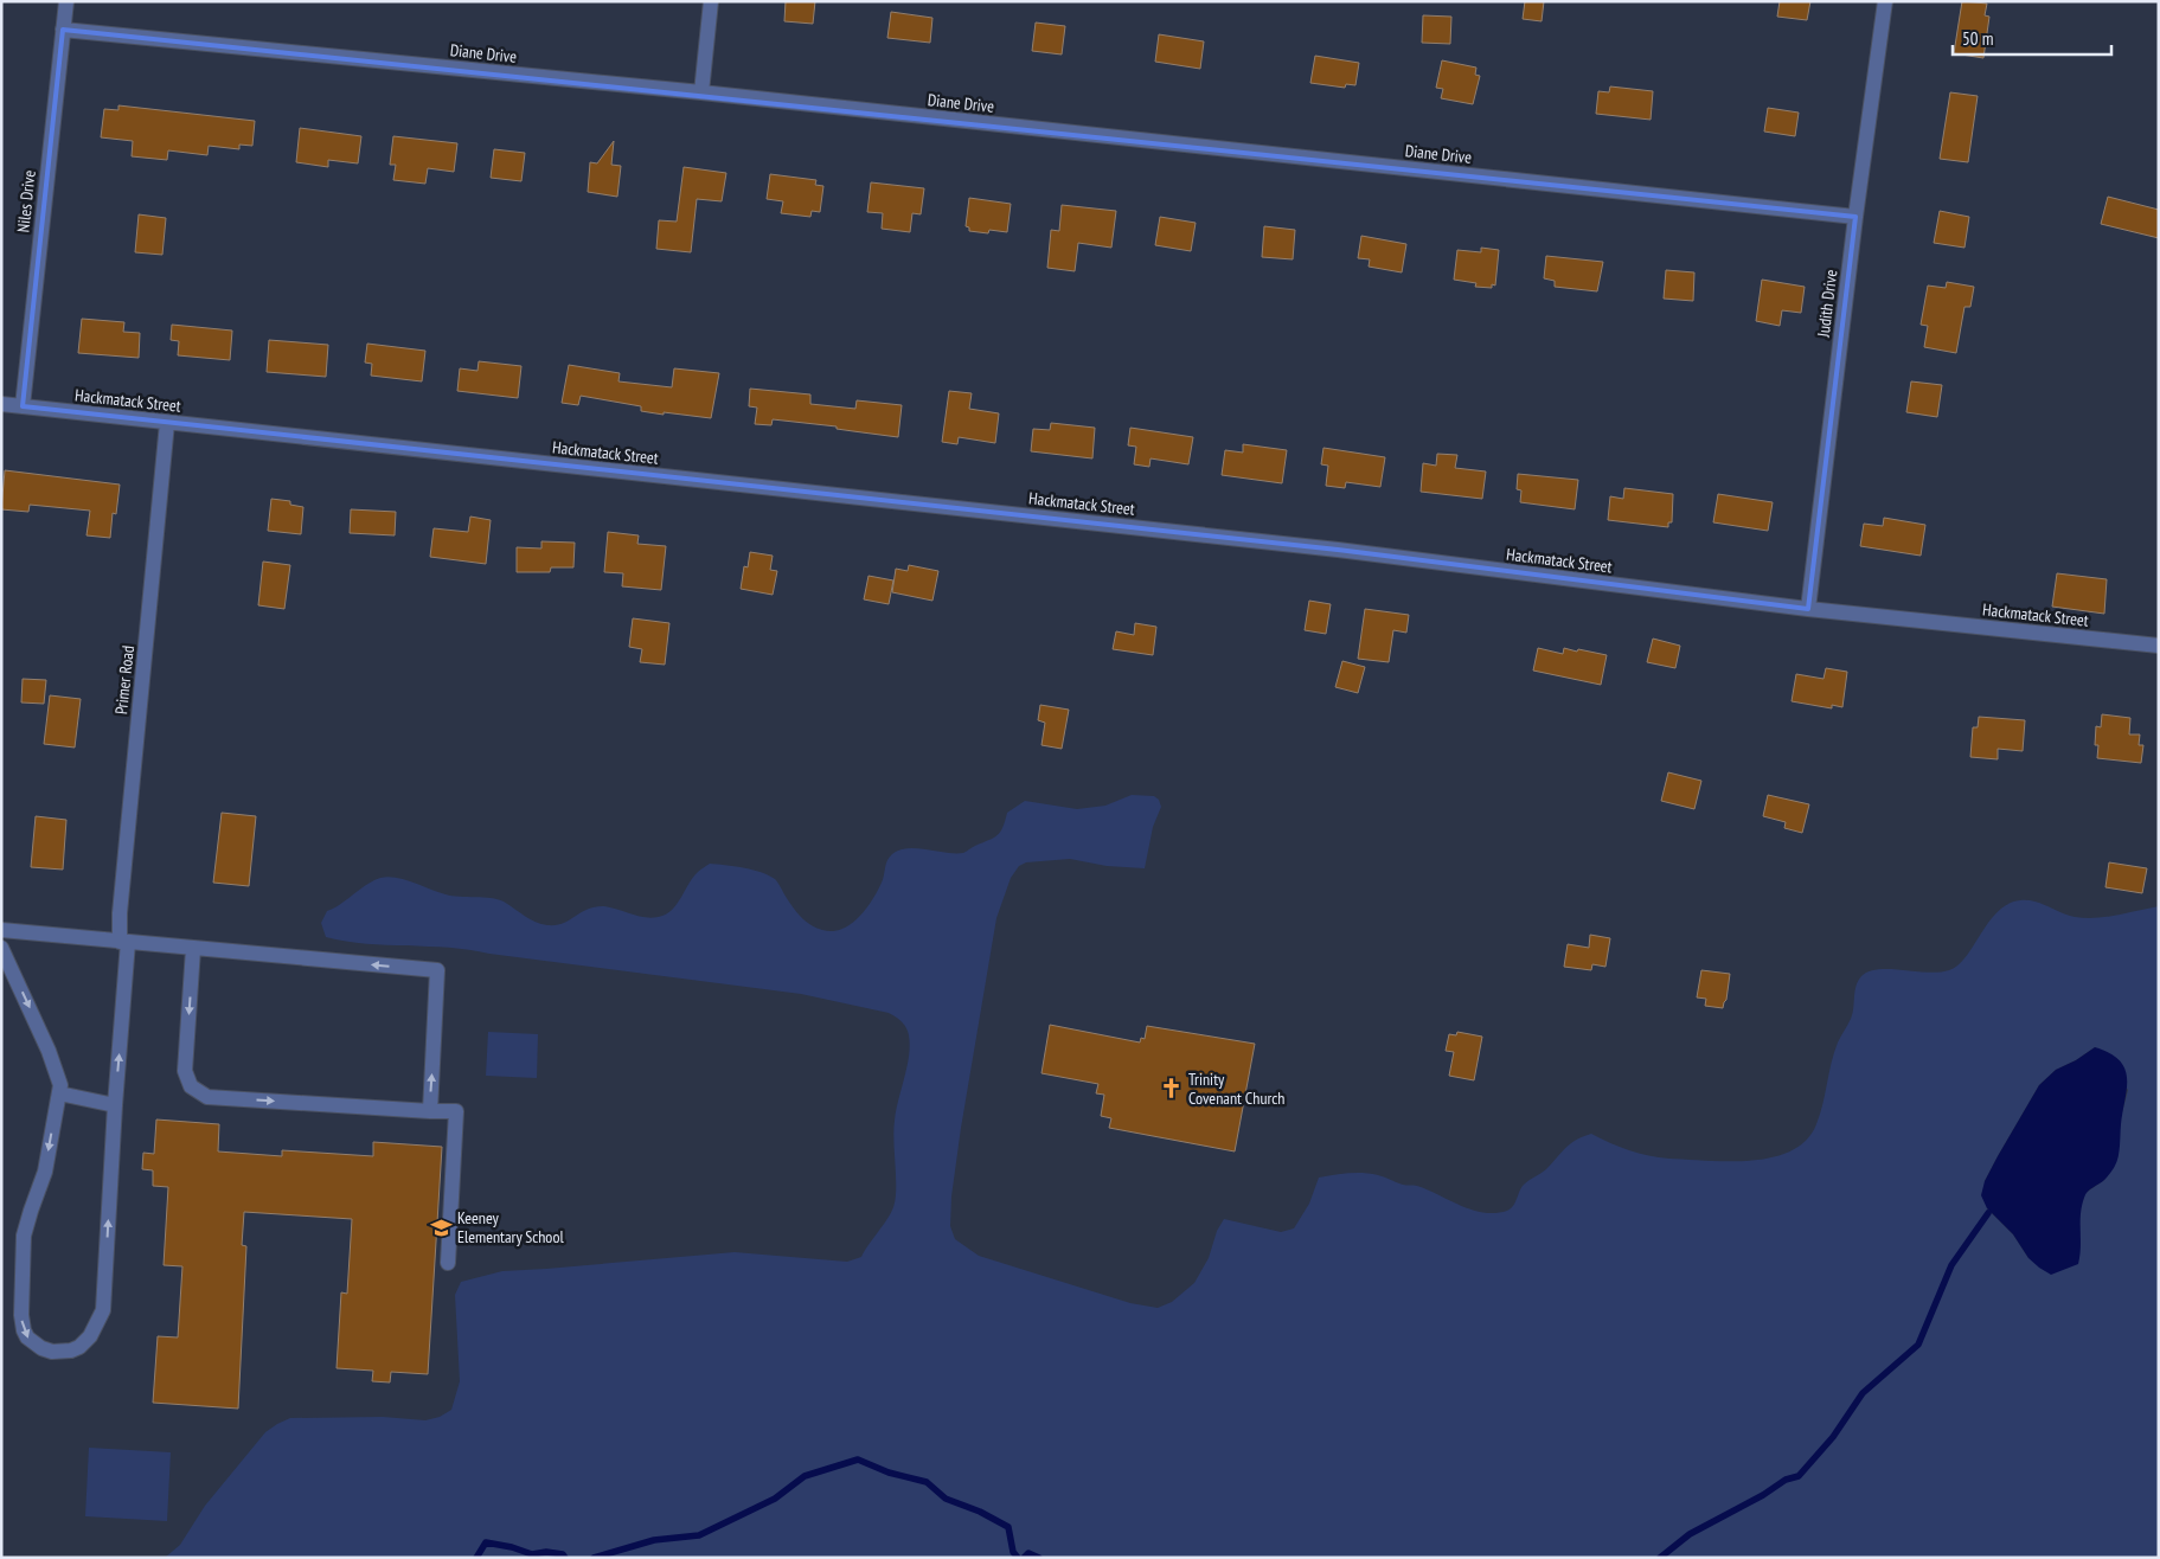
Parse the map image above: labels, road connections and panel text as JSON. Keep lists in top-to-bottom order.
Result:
{
  "streets": {
    "street": [
      "Diane Drive",
      "Niles Drive",
      "Judith Drive",
      "Hackmatack Street",
      "Primer Road"
    ]
  },
  "crossings": [
    ["Diane Drive", "Niles Drive"],
    ["Diane Drive", "Judith Drive"],
    ["Niles Drive", "Hackmatack Street"],
    ["Judith Drive", "Hackmatack Street"],
    ["Hackmatack Street", "Primer Road"]
  ],
  "places": {
    "church": ["Trinity Covenant Church"],
    "school or university": ["Keeney Elementary School"]
  },
  "scale_bar": "50 m"
}
